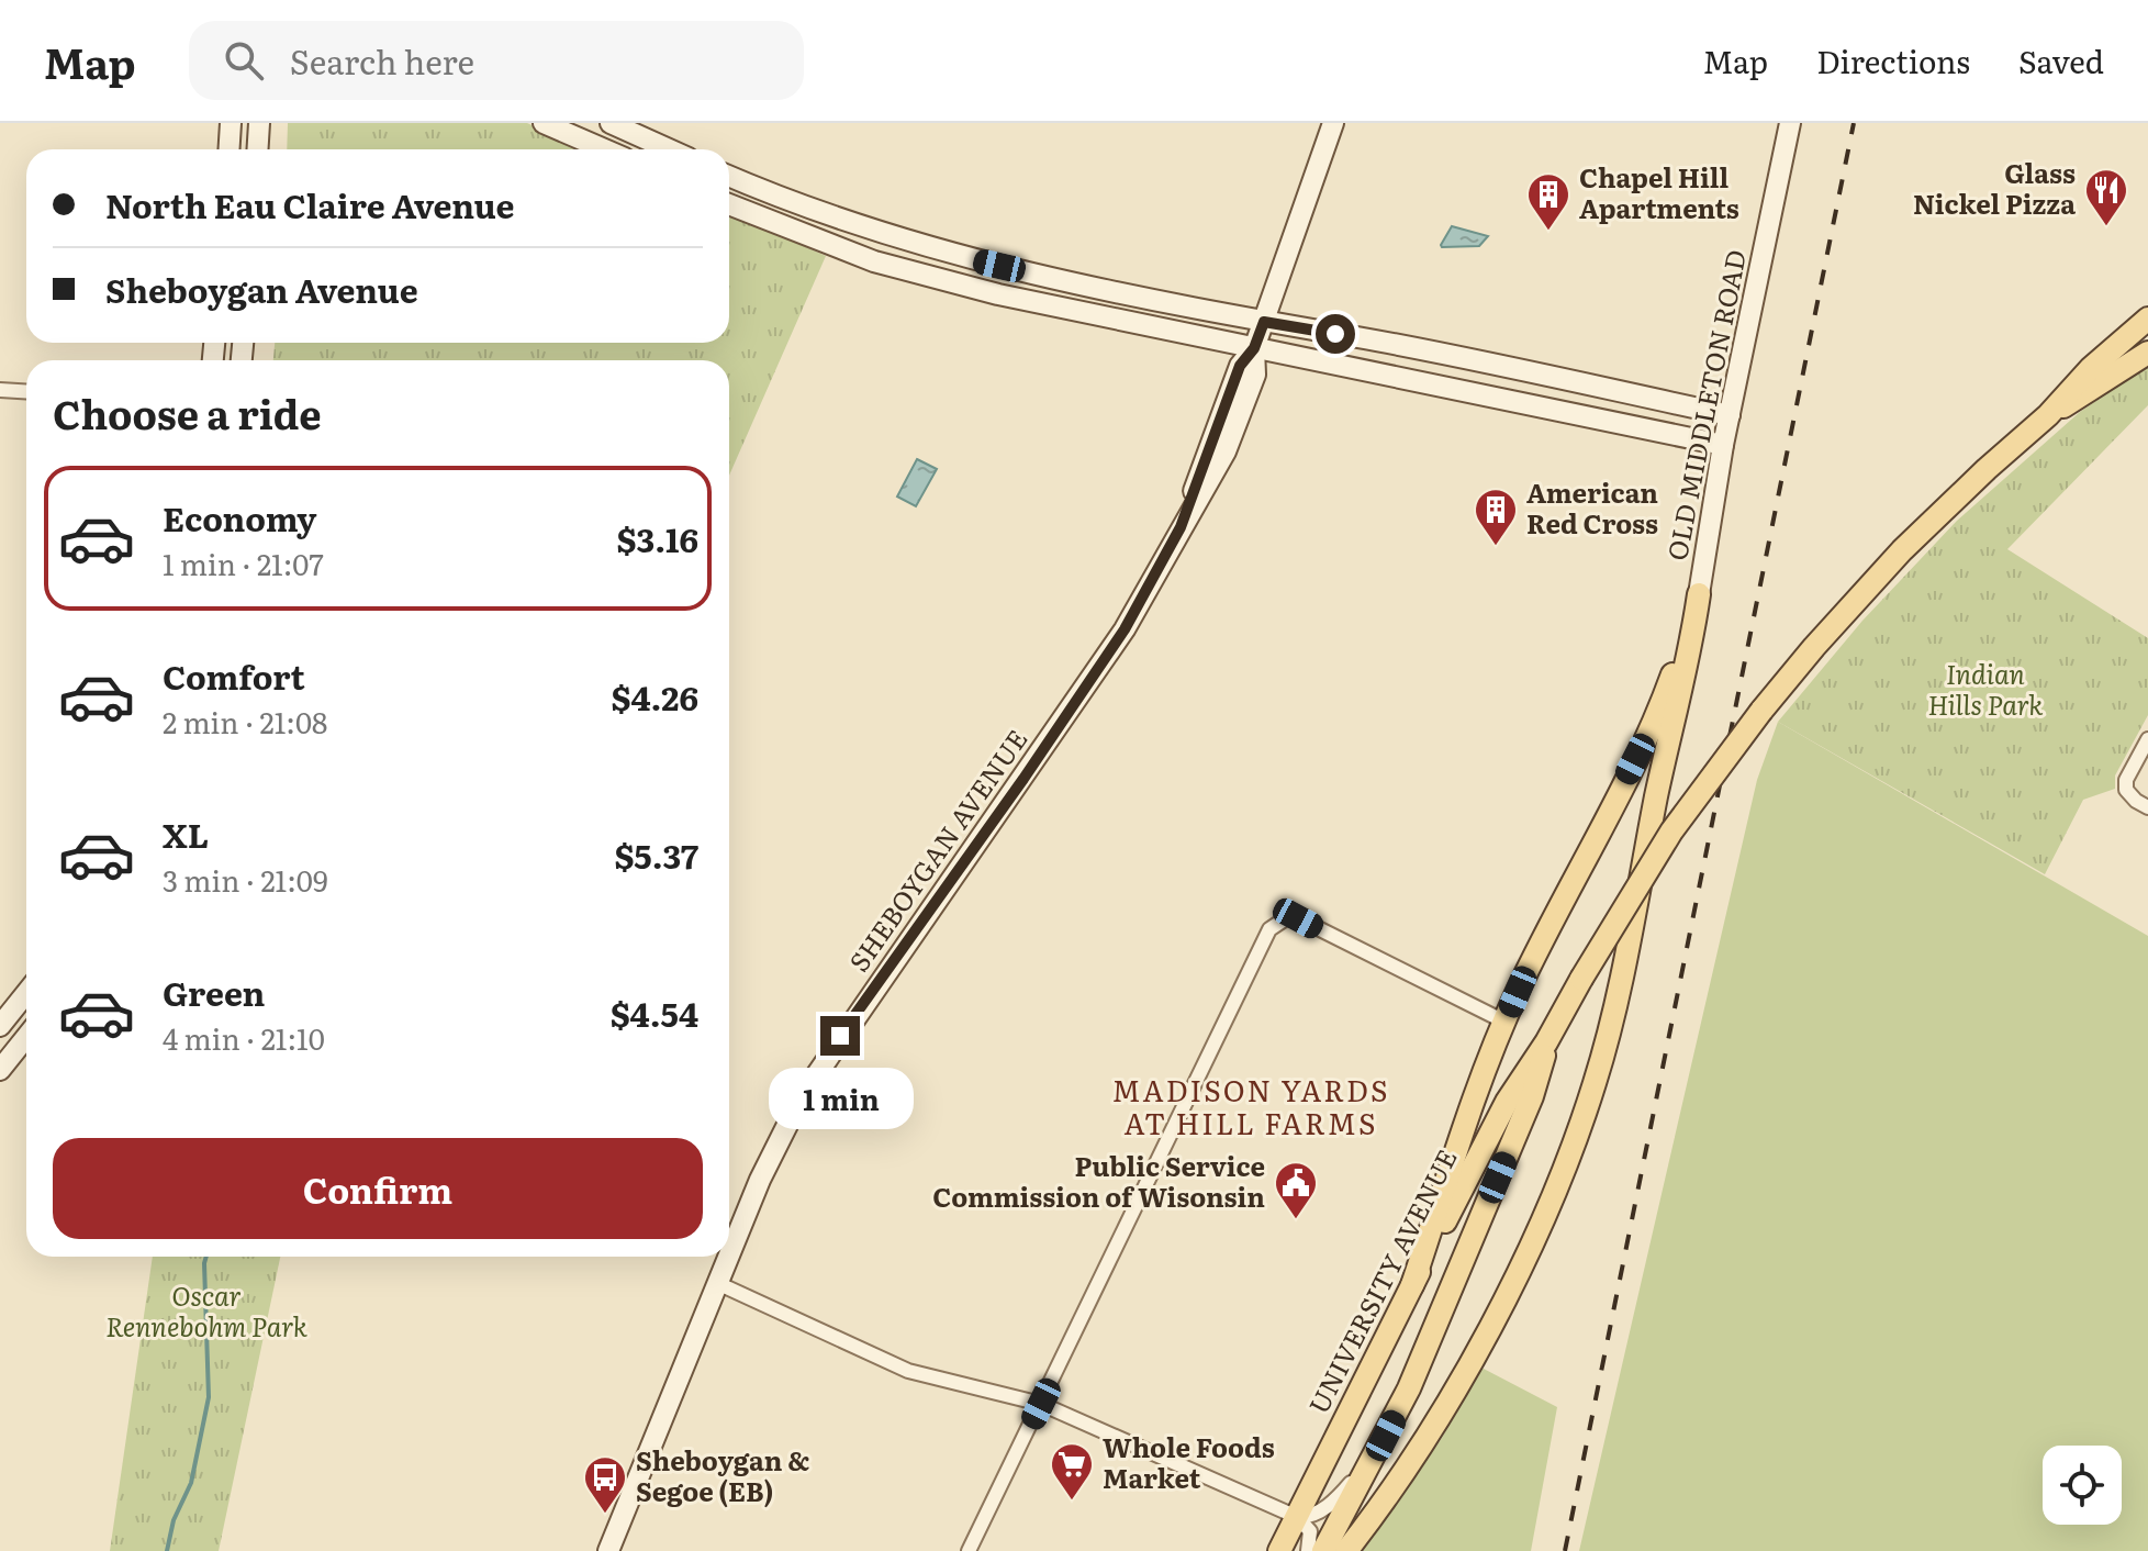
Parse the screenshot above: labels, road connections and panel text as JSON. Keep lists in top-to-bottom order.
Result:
{
  "streets": {
    "main road": ["UNIVERSITY AVENUE"],
    "street": ["OLD MIDDLETON ROAD", "SHEBOYGAN AVENUE"]
  },
  "districts": ["MADISON YARDS AT HILL FARMS"],
  "parks": ["Indian Hills Park", "Oscar Rennebohm Park"],
  "places": {
    "restaurant": ["Glass Nickel Pizza"],
    "building": ["Chapel Hill Apartments", "American Red Cross"],
    "public building": ["Public Service Commission of Wisonsin"],
    "supermarket": ["Whole Foods Market"],
    "bus stop": ["Sheboygan & Segoe (EB)"]
  },
  "page": {
    "header": "Map",
    "search": "Search here",
    "nav": ["Map", "Directions", "Saved"],
    "banner": ["North Eau Claire Avenue", "Sheboygan Avenue"],
    "heading": "Choose a ride",
    "list": [
      {
        "name": "Economy",
        "note": "1 min · 21:07",
        "value": "$3.16"
      },
      {
        "name": "Comfort",
        "note": "2 min · 21:08",
        "value": "$4.26"
      },
      {
        "name": "XL",
        "note": "3 min · 21:09",
        "value": "$5.37"
      },
      {
        "name": "Green",
        "note": "4 min · 21:10",
        "value": "$4.54"
      }
    ],
    "bubble": "1 min",
    "buttons": "Confirm"
  }
}
